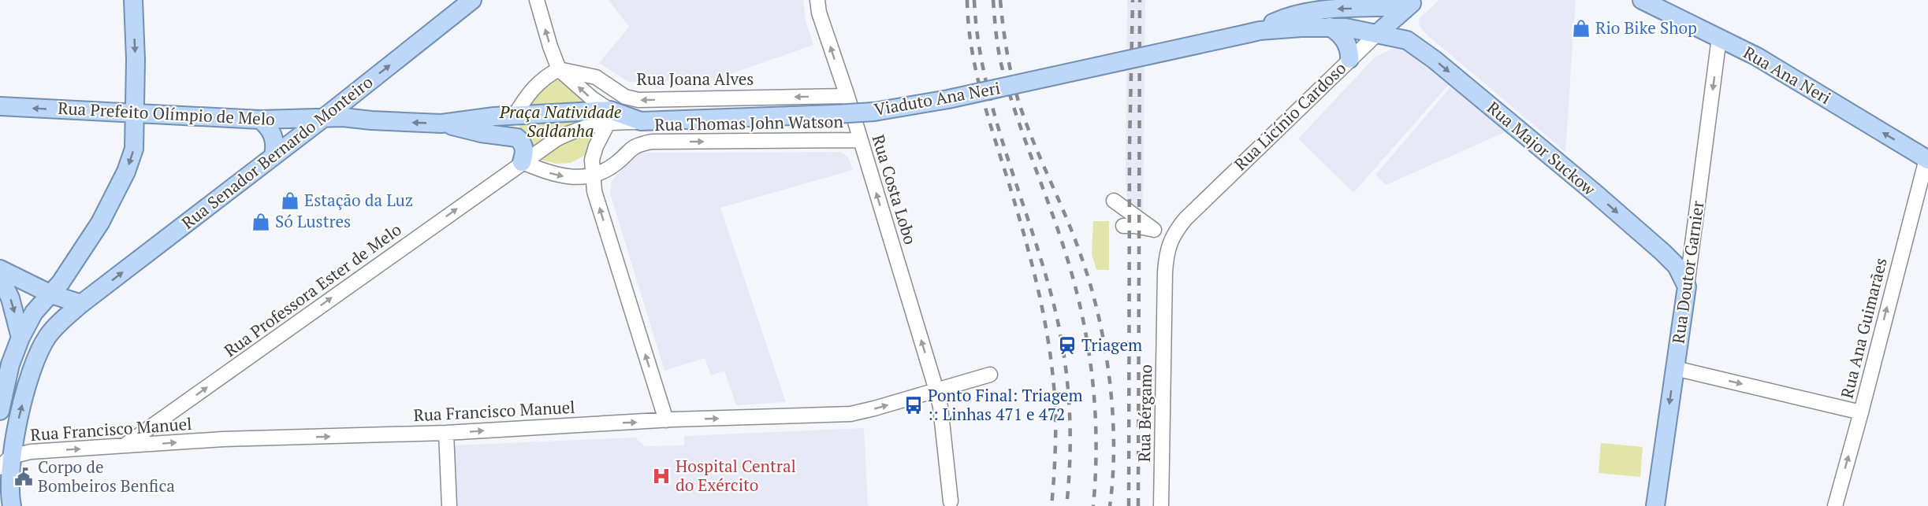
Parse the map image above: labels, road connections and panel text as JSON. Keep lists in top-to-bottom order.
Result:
{
  "streets": {
    "main road": [
      "Rua Ana Neri",
      "Viaduto Ana Neri",
      "Rua Prefeito Olímpio de Melo",
      "Rua Licínio Cardoso",
      "Rua Major Suckow",
      "Rua Senador Bernardo Monteiro",
      "Rua Doutor Garnier"
    ],
    "street": [
      "Rua Joana Alves",
      "Rua Thomas John Watson",
      "Rua Costa Lobo",
      "Rua Professora Ester de Melo",
      "Rua Ana Guimarães",
      "Rua Francisco Manuel",
      "Rua Bérgamo"
    ]
  },
  "crossings": [
    ["Rua Ana Neri", "Rua Doutor Garnier"],
    ["Rua Ana Neri", "Rua Ana Guimarães"],
    ["Rua Joana Alves", "Rua Costa Lobo"],
    ["Viaduto Ana Neri", "Rua Prefeito Olímpio de Melo"],
    ["Viaduto Ana Neri", "Rua Licínio Cardoso"],
    ["Viaduto Ana Neri", "Rua Major Suckow"],
    ["Rua Prefeito Olímpio de Melo", "Rua Senador Bernardo Monteiro"],
    ["Rua Licínio Cardoso", "Rua Major Suckow"],
    ["Rua Licínio Cardoso", "Rua Bérgamo"],
    ["Rua Thomas John Watson", "Rua Costa Lobo"],
    ["Rua Major Suckow", "Rua Doutor Garnier"],
    ["Rua Senador Bernardo Monteiro", "Rua Francisco Manuel"],
    ["Rua Costa Lobo", "Rua Francisco Manuel"],
    ["Rua Professora Ester de Melo", "Rua Francisco Manuel"]
  ],
  "one_way": [
    "Rua Ana Neri",
    "Rua Joana Alves",
    "Rua Prefeito Olímpio de Melo",
    "Rua Thomas John Watson",
    "Rua Major Suckow",
    "Rua Costa Lobo",
    "Rua Doutor Garnier",
    "Rua Professora Ester de Melo",
    "Rua Ana Guimarães",
    "Rua Francisco Manuel"
  ],
  "parks": ["Praça Natividade Saldanha"],
  "places": {
    "shop": ["Rio Bike Shop", "Estação da Luz", "Só Lustres"],
    "station": ["Triagem"],
    "bus stop": ["Ponto Final: Triagem :: Linhas 471 e 472"],
    "hospital": ["Hospital Central do Exército"],
    "public building": ["Corpo de Bombeiros Benfica"]
  }
}
